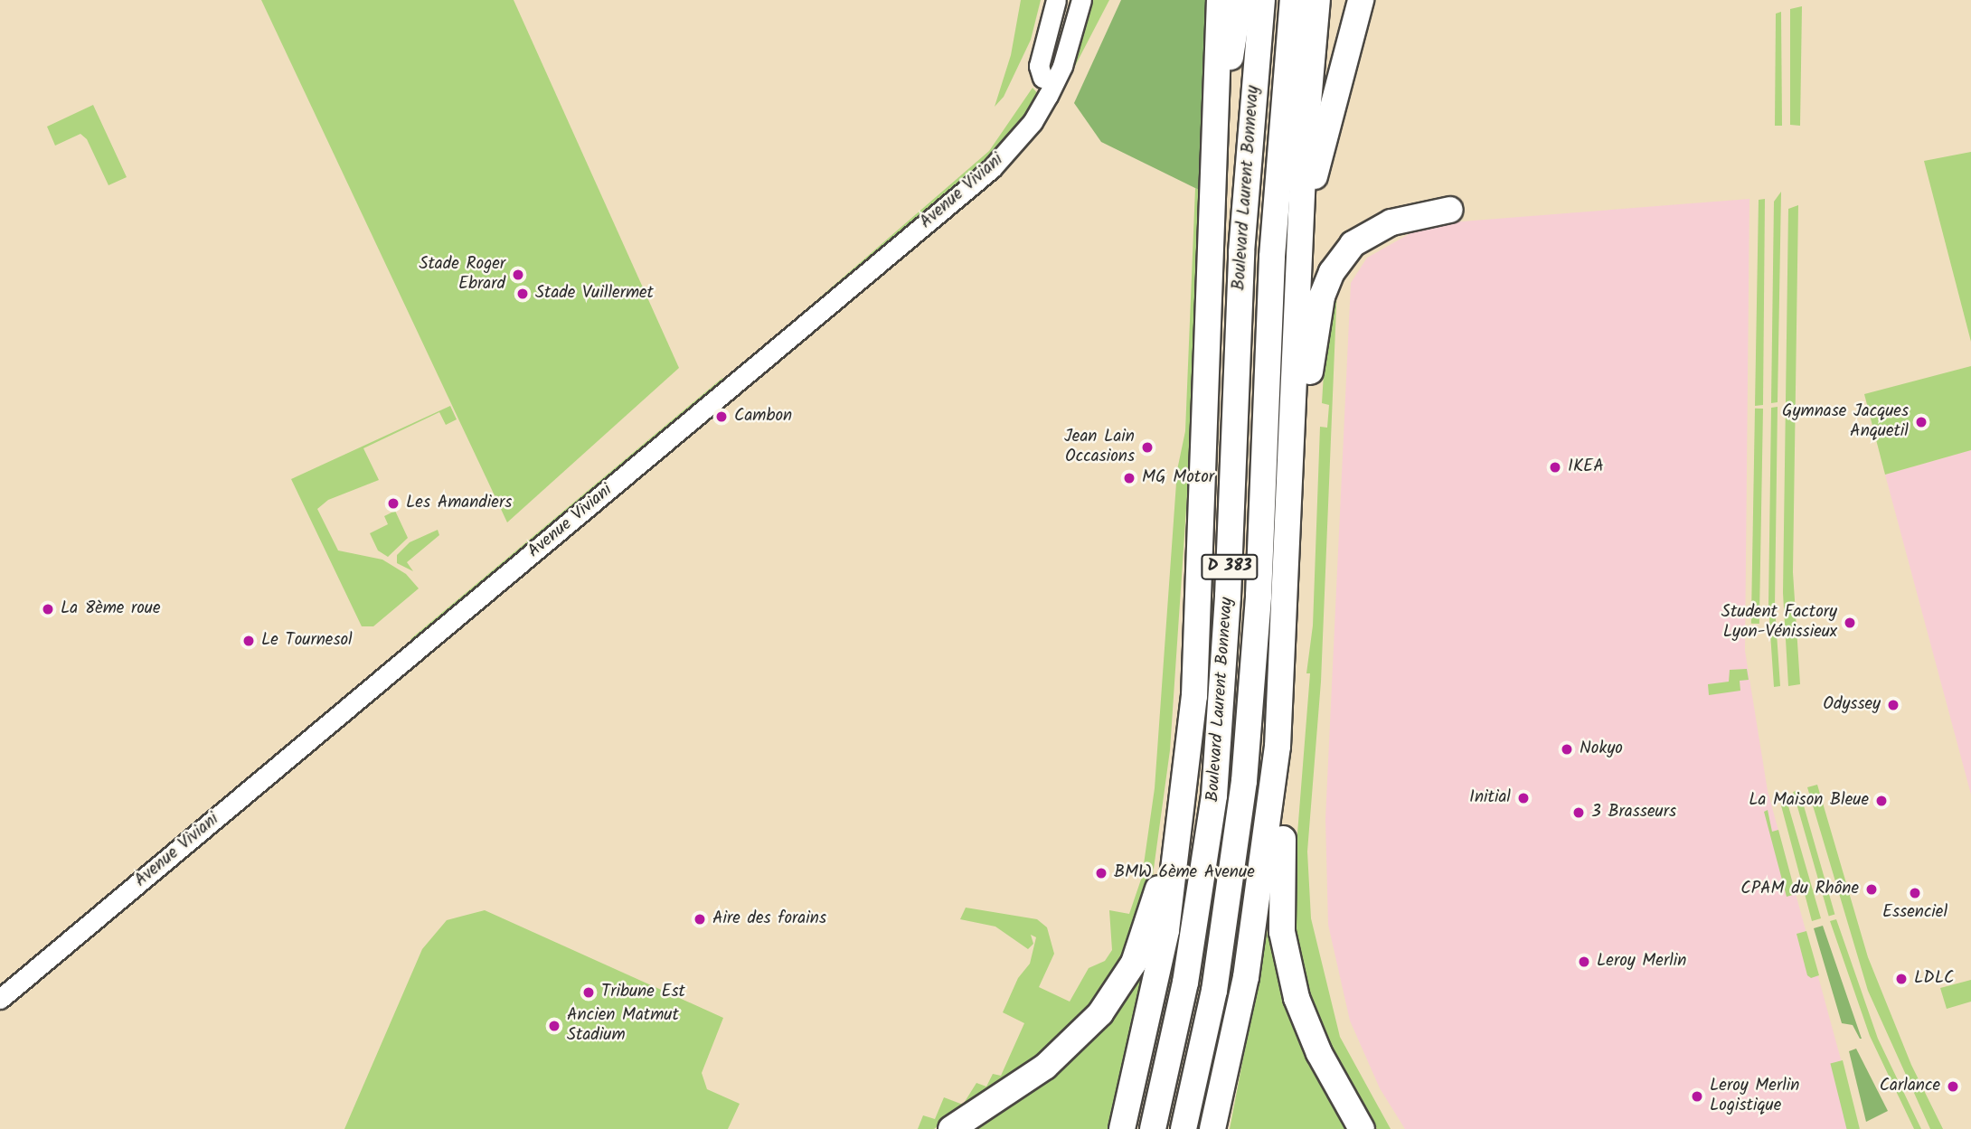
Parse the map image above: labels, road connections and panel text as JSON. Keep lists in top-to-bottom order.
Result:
{
  "streets": {
    "highway": ["Boulevard Laurent Bonnevay", "D 383"],
    "street": ["Avenue Viviani"]
  },
  "places": [
    "Stade Roger Ebrard",
    "Stade Vuillermet",
    "Cambon",
    "Gymnase Jacques Anquetil",
    "Jean Lain Occasions",
    "IKEA",
    "MG Motor",
    "Les Amandiers",
    "La 8ème roue",
    "Student Factory Lyon-Vénissieux",
    "Le Tournesol",
    "Odyssey",
    "Nokyo",
    "Initial",
    "La Maison Bleue",
    "3 Brasseurs",
    "BMW 6ème Avenue",
    "CPAM du Rhône",
    "Essenciel",
    "Aire des forains",
    "Leroy Merlin",
    "LDLC",
    "Tribune Est",
    "Ancien Matmut Stadium",
    "Carlance",
    "Leroy Merlin Logistique"
  ]
}
